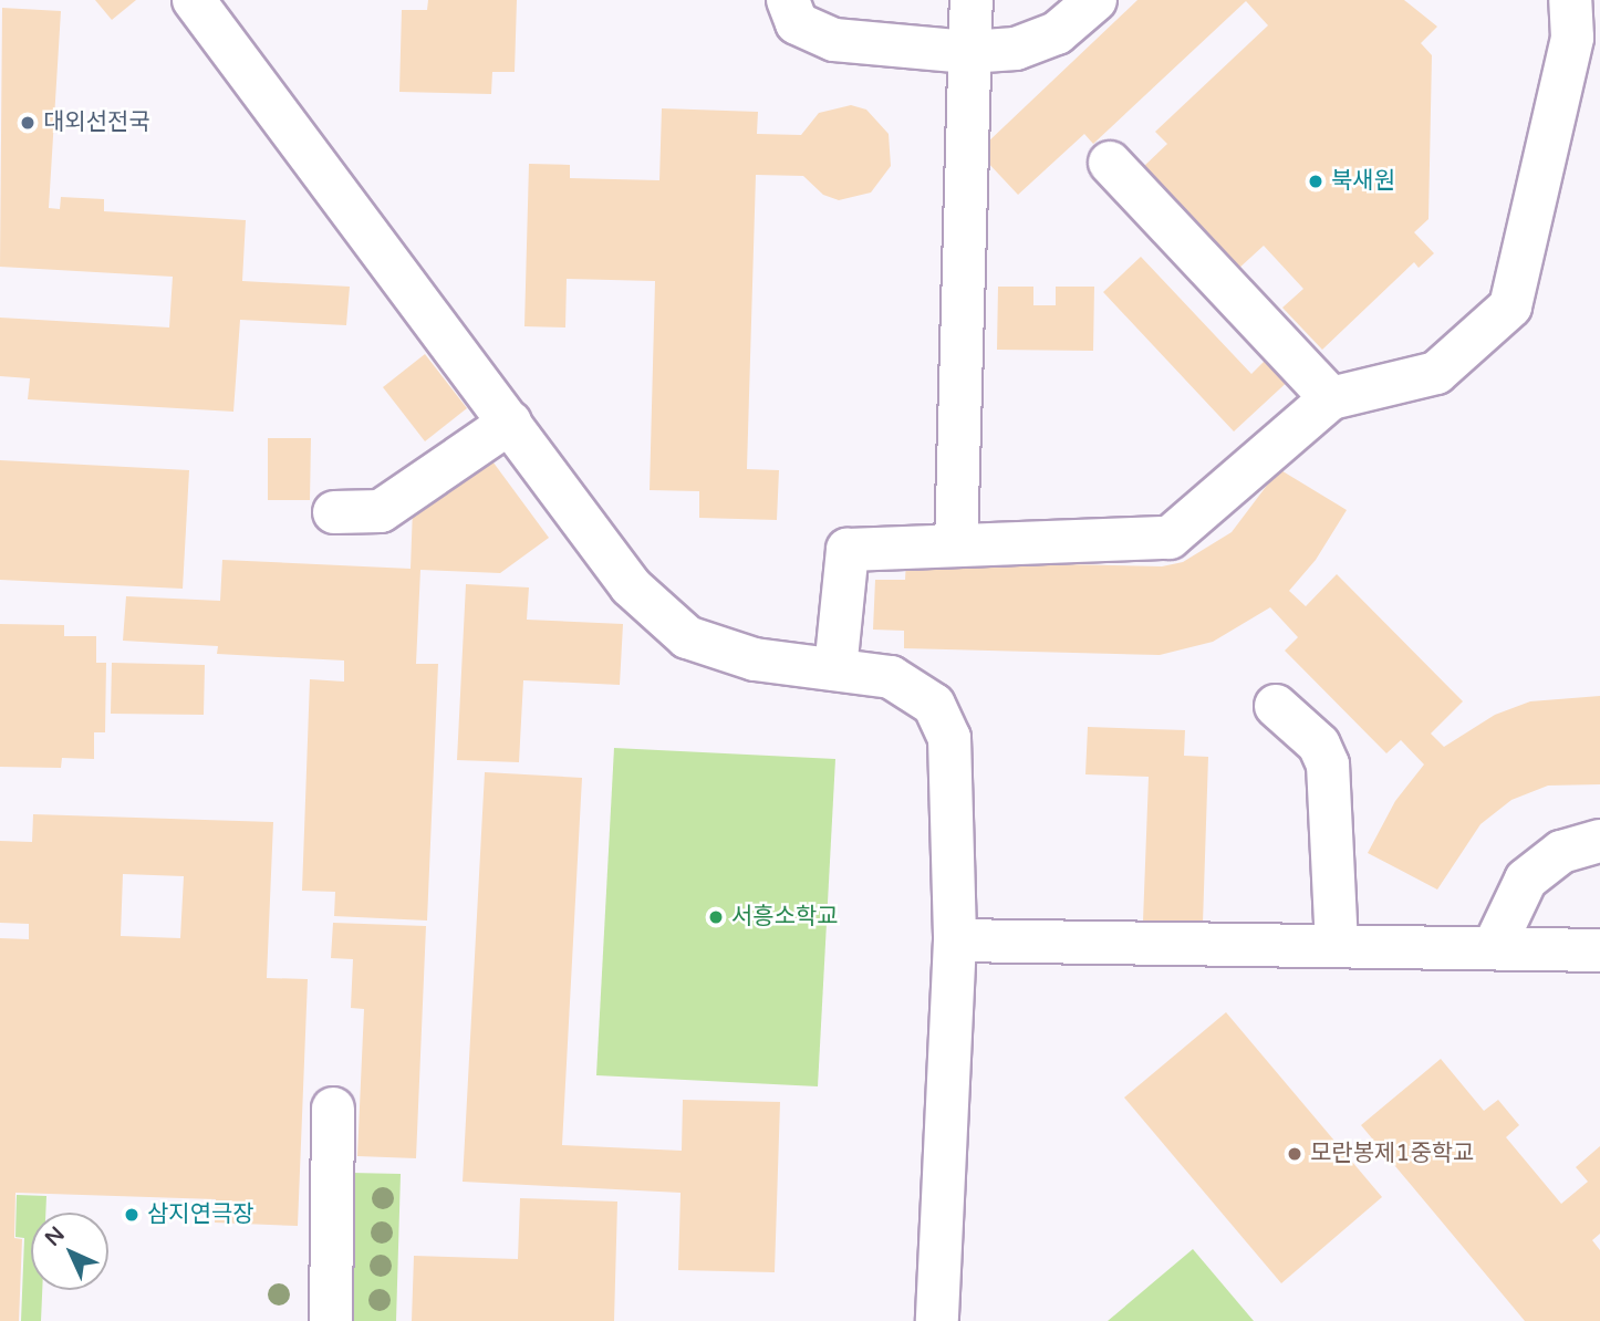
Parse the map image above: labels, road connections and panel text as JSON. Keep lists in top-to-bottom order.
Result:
{
  "places": [
    "대외선전국",
    "북새원",
    "서흥소학교",
    "모란봉제1중학교",
    "삼지연극장"
  ],
  "north": "top left"
}
